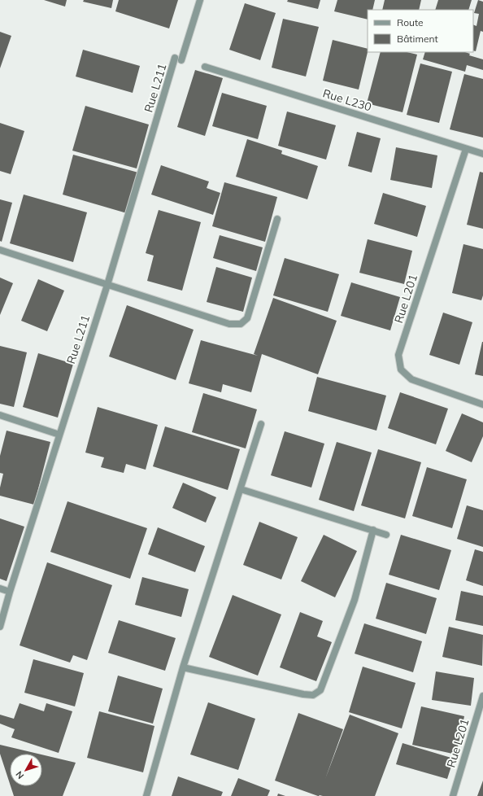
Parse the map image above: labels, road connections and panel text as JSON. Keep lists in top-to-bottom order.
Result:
{
  "streets": {
    "street": ["Rue L211", "Rue L230", "Rue L201"]
  },
  "crossings": [
    ["Rue L230", "Rue L201"]
  ],
  "legend": ["Route", "Bâtiment"],
  "north": "bottom left"
}
